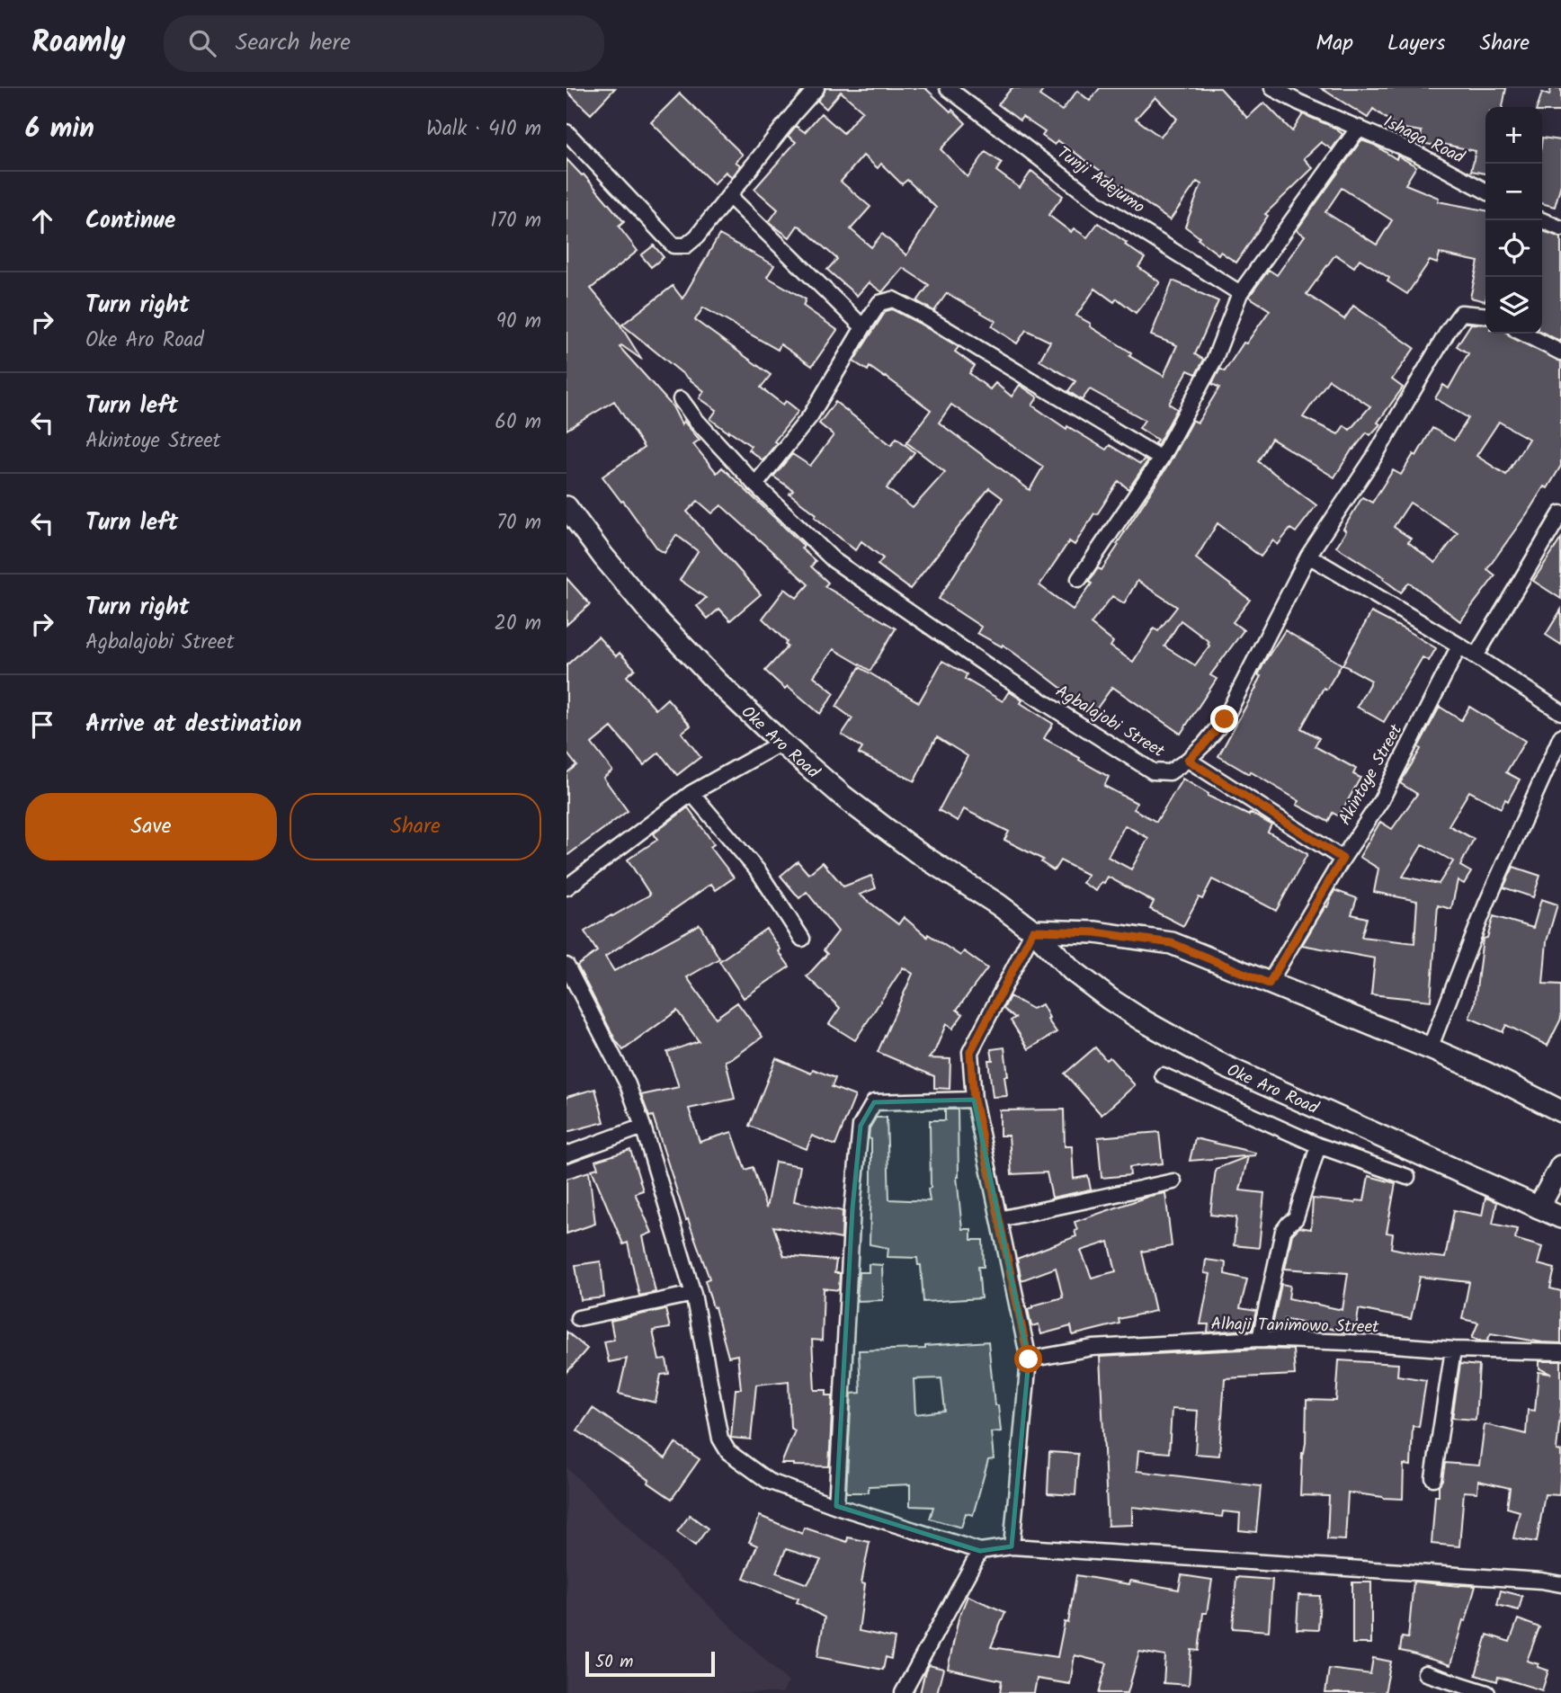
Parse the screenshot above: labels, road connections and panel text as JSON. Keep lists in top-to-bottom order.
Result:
{
  "streets": {
    "main road": ["Oke Aro Road"],
    "street": [
      "Ishaga Road",
      "Tunji Adejumo",
      "Agbalajobi Street",
      "Akintoye Street",
      "Alhaji Tanimowo Street"
    ]
  },
  "scale_bar": "50 m",
  "page": {
    "header": "Roamly",
    "search": "Search here",
    "nav": ["Map", "Layers", "Share"],
    "heading": ["6 min", "Walk · 410 m"],
    "map_buttons": ["+", "−"],
    "list": [
      ["Continue", "170 m"],
      ["Turn right", "Oke Aro Road", "90 m"],
      ["Turn left", "Akintoye Street", "60 m"],
      ["Turn left", "70 m"],
      ["Turn right", "Agbalajobi Street", "20 m"],
      "Arrive at destination"
    ],
    "buttons": ["Save", "Share"],
    "scale": "50 m"
  }
}
